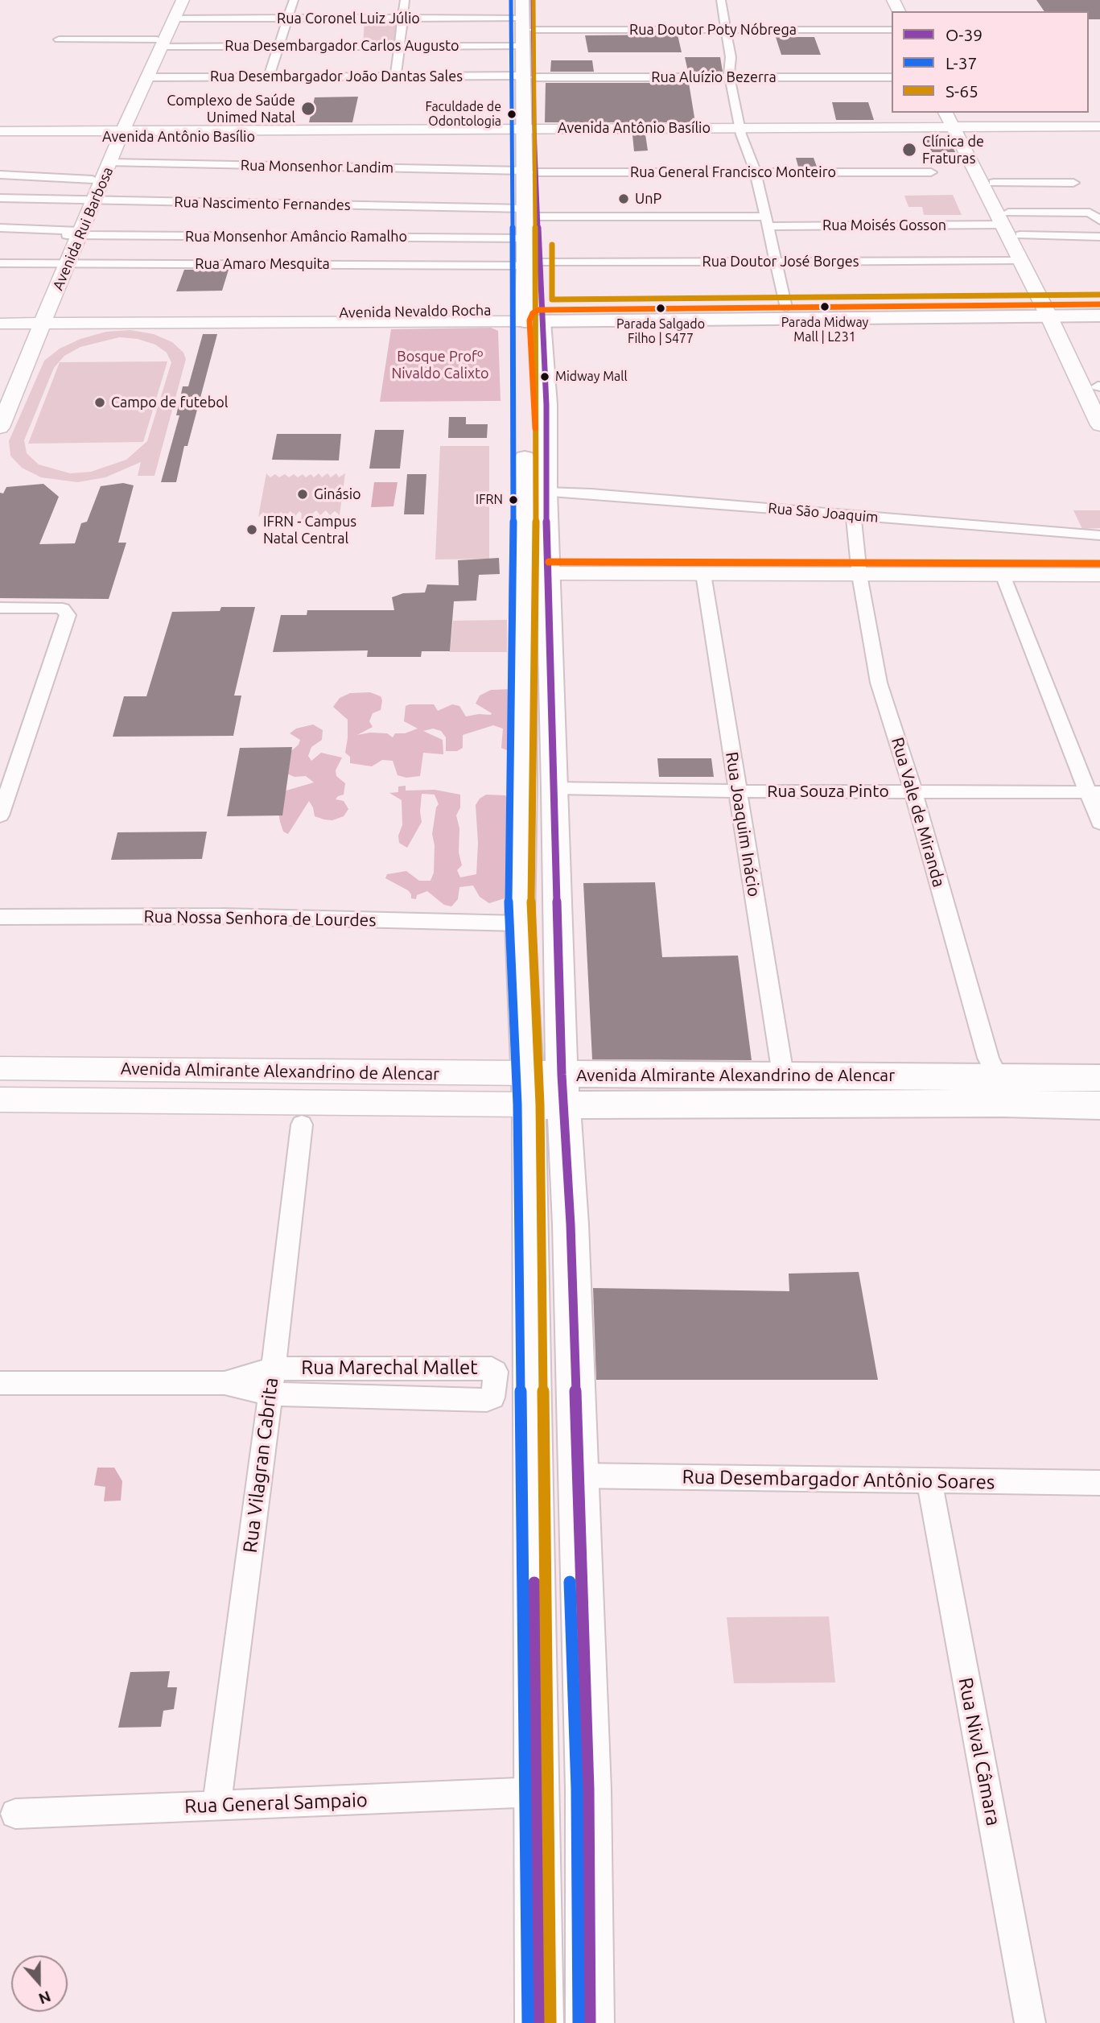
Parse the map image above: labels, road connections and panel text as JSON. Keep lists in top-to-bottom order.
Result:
{
  "streets": {
    "main road": [
      "Avenida Antônio Basílio",
      "Avenida Rui Barbosa",
      "Avenida Nevaldo Rocha",
      "Avenida Almirante Alexandrino de Alencar"
    ],
    "street": [
      "Rua Coronel Luiz Júlio",
      "Rua Doutor Poty Nóbrega",
      "Rua Desembargador Carlos Augusto",
      "Rua Desembargador João Dantas Sales",
      "Rua Aluízio Bezerra",
      "Rua Monsenhor Landim",
      "Rua General Francisco Monteiro",
      "Rua Nascimento Fernandes",
      "Rua Moisés Gosson",
      "Rua Monsenhor Amâncio Ramalho",
      "Rua Doutor José Borges",
      "Rua Amaro Mesquita",
      "Rua São Joaquim",
      "Rua Souza Pinto",
      "Rua Vale de Miranda",
      "Rua Joaquim Inácio",
      "Rua Nossa Senhora de Lourdes",
      "Rua Marechal Mallet",
      "Rua Vilagran Cabrita",
      "Rua Desembargador Antônio Soares",
      "Rua Nival Câmara",
      "Rua General Sampaio"
    ]
  },
  "crossings": [
    ["Rua Coronel Luiz Júlio", "Rua Desembargador Carlos Augusto"],
    ["Rua Coronel Luiz Júlio", "Avenida Rui Barbosa"],
    ["Rua Desembargador Carlos Augusto", "Avenida Rui Barbosa"],
    ["Rua Desembargador João Dantas Sales", "Rua Aluízio Bezerra"],
    ["Rua Desembargador João Dantas Sales", "Avenida Rui Barbosa"],
    ["Avenida Antônio Basílio", "Avenida Rui Barbosa"],
    ["Rua Monsenhor Landim", "Rua General Francisco Monteiro"],
    ["Rua Monsenhor Landim", "Avenida Rui Barbosa"],
    ["Rua Nascimento Fernandes", "Rua Moisés Gosson"],
    ["Rua Nascimento Fernandes", "Avenida Rui Barbosa"],
    ["Avenida Rui Barbosa", "Rua Monsenhor Amâncio Ramalho"],
    ["Avenida Rui Barbosa", "Rua Amaro Mesquita"],
    ["Avenida Rui Barbosa", "Avenida Nevaldo Rocha"],
    ["Rua Doutor José Borges", "Rua Amaro Mesquita"],
    ["Rua São Joaquim", "Rua Vale de Miranda"],
    ["Rua Souza Pinto", "Rua Vale de Miranda"],
    ["Rua Souza Pinto", "Rua Joaquim Inácio"],
    ["Rua Vale de Miranda", "Avenida Almirante Alexandrino de Alencar"],
    ["Rua Joaquim Inácio", "Avenida Almirante Alexandrino de Alencar"],
    ["Rua Marechal Mallet", "Rua Vilagran Cabrita"],
    ["Rua Vilagran Cabrita", "Rua General Sampaio"],
    ["Rua Desembargador Antônio Soares", "Rua Nival Câmara"]
  ],
  "parks": ["Bosque Profº Nivaldo Calixto"],
  "places": [
    "Complexo de Saúde Unimed Natal",
    "Faculdade de Odontologia",
    "Clínica de Fraturas",
    "UnP",
    "Parada Midway Mall | L231",
    "Parada Salgado Filho | S477",
    "Midway Mall",
    "Campo de futebol",
    "Ginásio",
    "IFRN",
    "IFRN - Campus Natal Central"
  ],
  "lines": ["transit line O-39", "transit line L-37", "transit line S-65"],
  "legend": ["O-39", "L-37", "S-65"],
  "north": "bottom"
}
